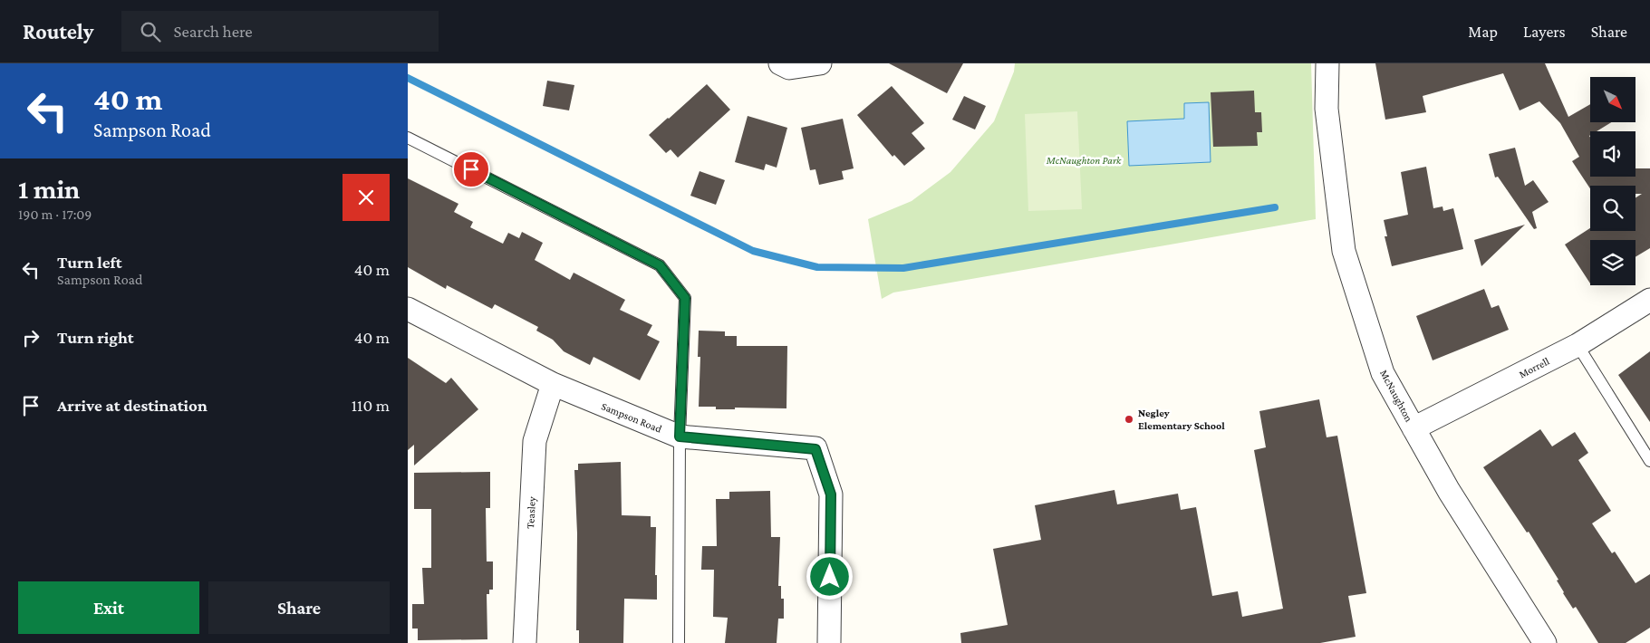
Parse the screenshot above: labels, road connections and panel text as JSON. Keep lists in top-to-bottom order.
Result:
{
  "streets": {
    "street": [
      "Morrell",
      "McNaughton",
      "Sampson Road",
      "Teasley"
    ]
  },
  "crossings": [
    ["Morrell", "McNaughton"],
    ["Sampson Road", "Teasley"]
  ],
  "parks": ["McNaughton Park"],
  "places": ["Negley Elementary School"],
  "north": "bottom right",
  "page": {
    "header": "Routely",
    "search": "Search here",
    "nav": ["Map", "Layers", "Share"],
    "turn": ["40 m", "Sampson Road"],
    "heading": ["1 min", "190 m · 17:09"],
    "list": [
      {
        "name": "Turn left",
        "note": "Sampson Road",
        "value": "40 m"
      },
      {
        "name": "Turn right",
        "value": "40 m"
      },
      {
        "name": "Arrive at destination",
        "value": "110 m"
      }
    ],
    "buttons": ["Exit", "Share"]
  }
}
